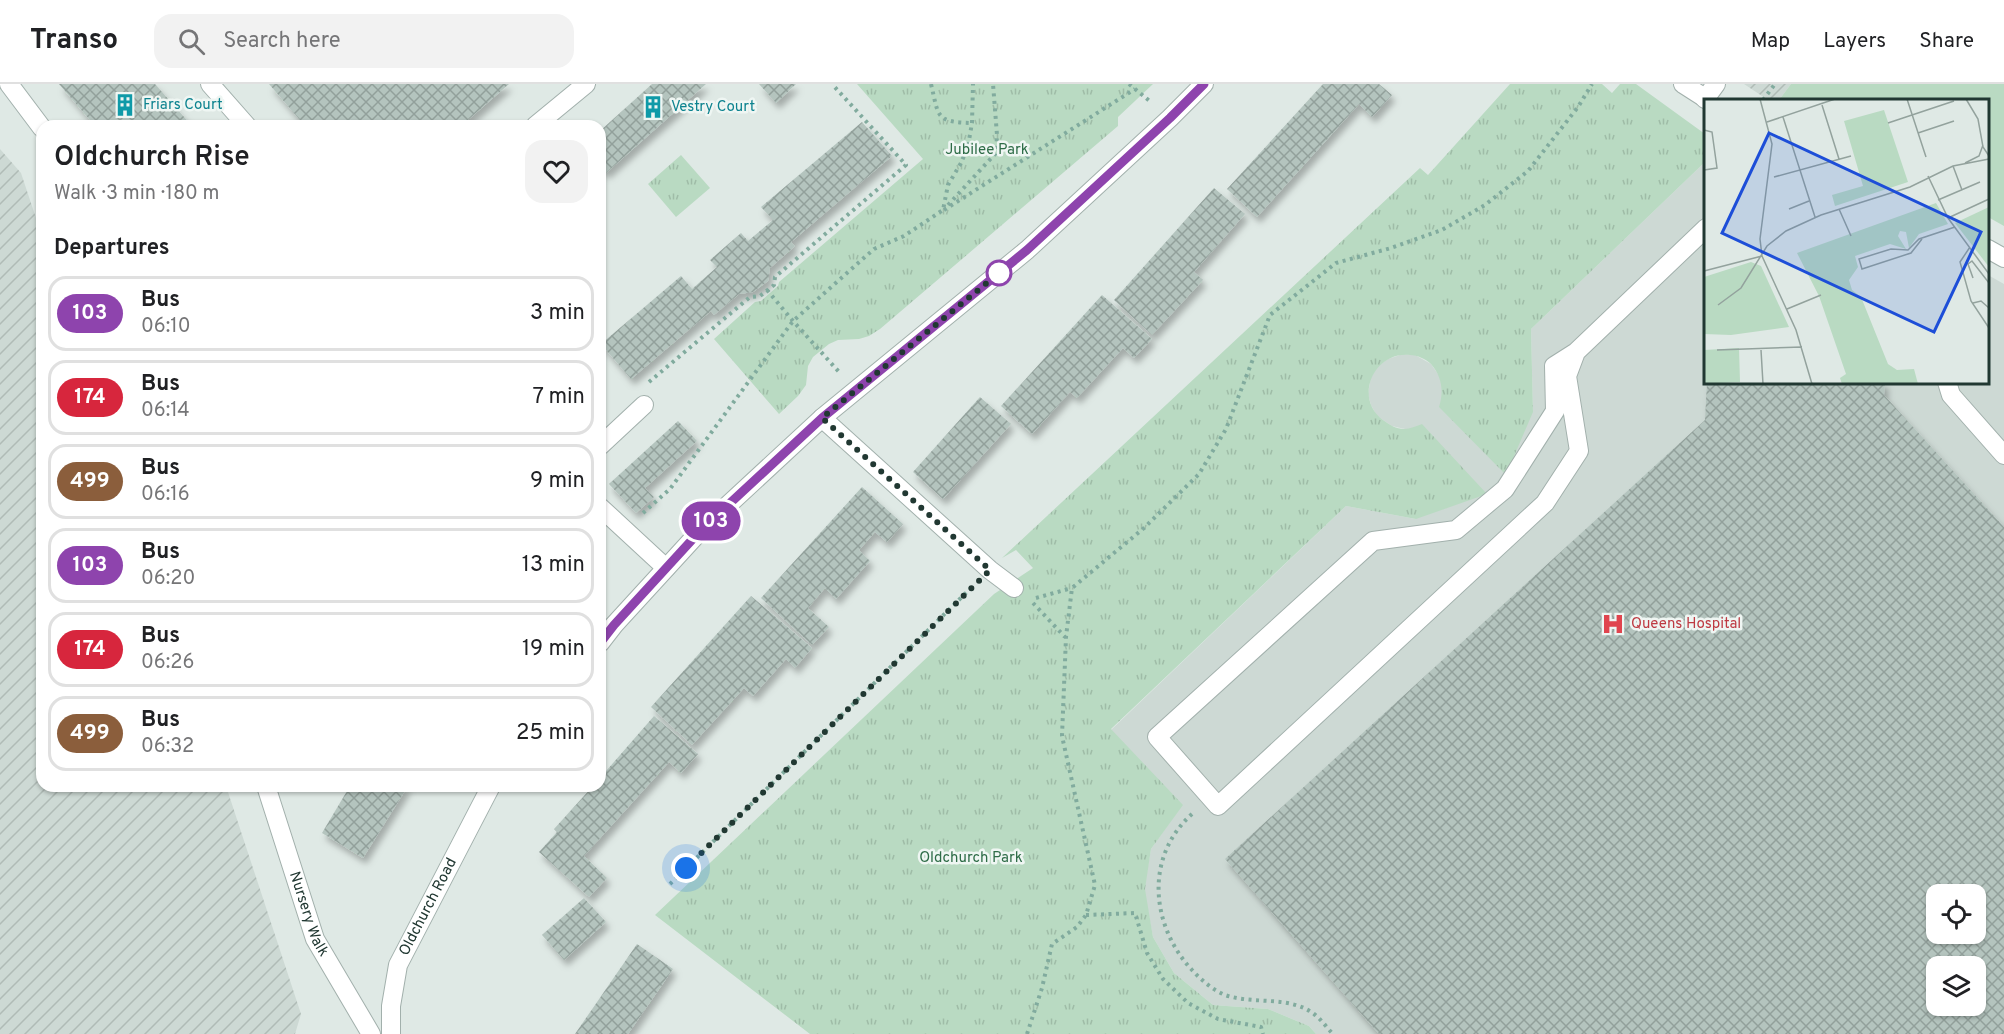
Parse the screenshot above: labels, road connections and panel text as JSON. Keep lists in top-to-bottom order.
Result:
{
  "streets": {
    "street": ["Oldchurch Road", "Nursery Walk"]
  },
  "parks": ["Jubilee Park", "Oldchurch Park"],
  "places": {
    "building": ["Friars Court", "Vestry Court"],
    "hospital": ["Queens Hospital"]
  },
  "lines": ["bus line 103"],
  "page": {
    "header": "Transo",
    "search": "Search here",
    "nav": ["Map", "Layers", "Share"],
    "on_map": "103",
    "heading": [
      ["Oldchurch Rise", "Walk · 3 min · 180 m"],
      "Departures"
    ],
    "list": [
      {
        "mark": "103",
        "name": "Bus",
        "note": "06:10",
        "value": "3 min"
      },
      {
        "mark": "174",
        "name": "Bus",
        "note": "06:14",
        "value": "7 min"
      },
      {
        "mark": "499",
        "name": "Bus",
        "note": "06:16",
        "value": "9 min"
      },
      {
        "mark": "103",
        "name": "Bus",
        "note": "06:20",
        "value": "13 min"
      },
      {
        "mark": "174",
        "name": "Bus",
        "note": "06:26",
        "value": "19 min"
      },
      {
        "mark": "499",
        "name": "Bus",
        "note": "06:32",
        "value": "25 min"
      }
    ]
  }
}
